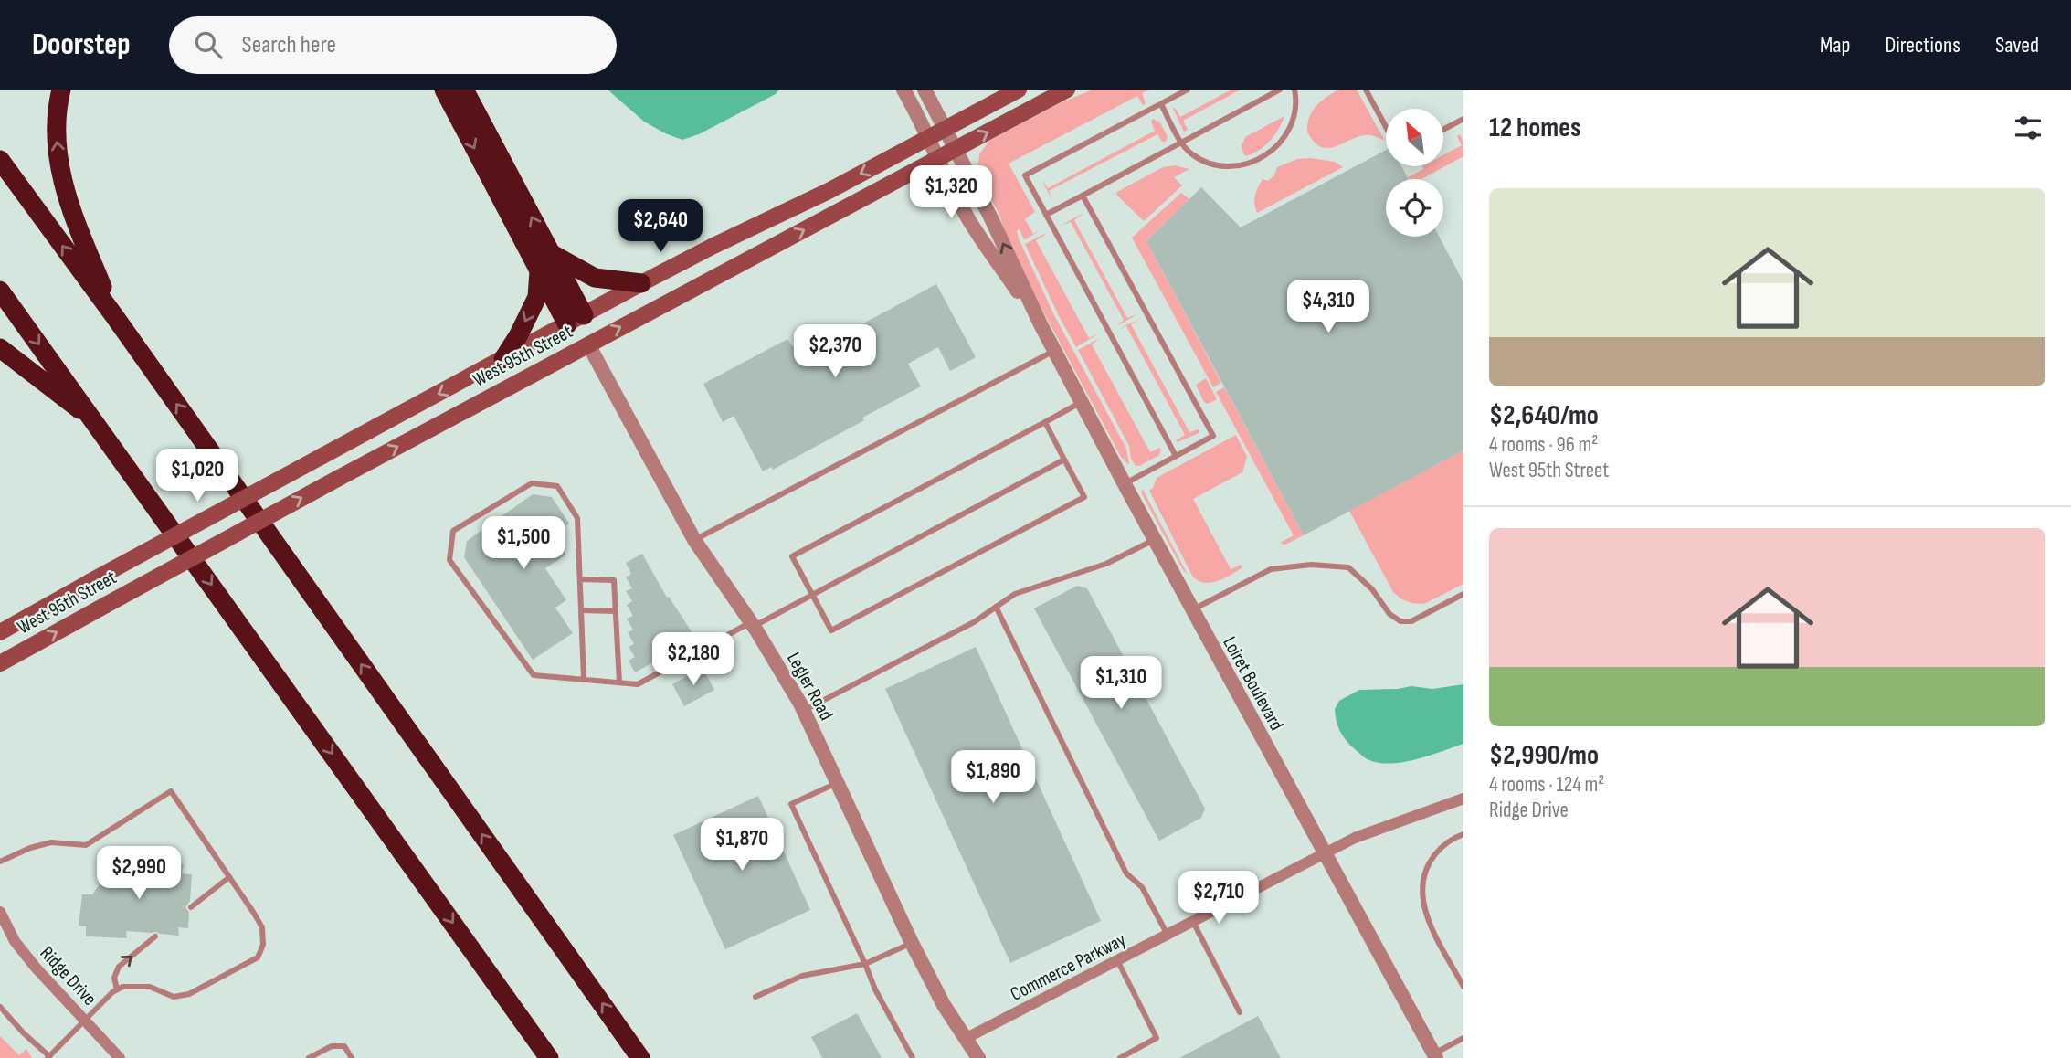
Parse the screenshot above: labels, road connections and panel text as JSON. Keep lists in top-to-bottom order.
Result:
{
  "streets": {
    "main road": ["West 95th Street"],
    "street": [
      "Loiret Boulevard",
      "Legler Road",
      "Commerce Parkway",
      "Ridge Drive"
    ]
  },
  "crossings": [
    ["West 95th Street", "Loiret Boulevard"],
    ["West 95th Street", "Legler Road"],
    ["Loiret Boulevard", "Commerce Parkway"],
    ["Legler Road", "Commerce Parkway"]
  ],
  "north": "top left",
  "page": {
    "header": "Doorstep",
    "search": "Search here",
    "nav": ["Map", "Directions", "Saved"],
    "heading": "12 homes",
    "price": [
      "$1,320",
      "$2,640",
      "$4,310",
      "$2,370",
      "$1,020",
      "$1,500",
      "$2,180",
      "$1,310",
      "$1,890",
      "$1,870",
      "$2,990",
      "$2,710"
    ],
    "list": [
      {
        "name": "$2,640/mo",
        "note": "4 rooms · 96 m² · West 95th Street"
      },
      {
        "name": "$2,990/mo",
        "note": "4 rooms · 124 m² · Ridge Drive"
      }
    ]
  }
}
